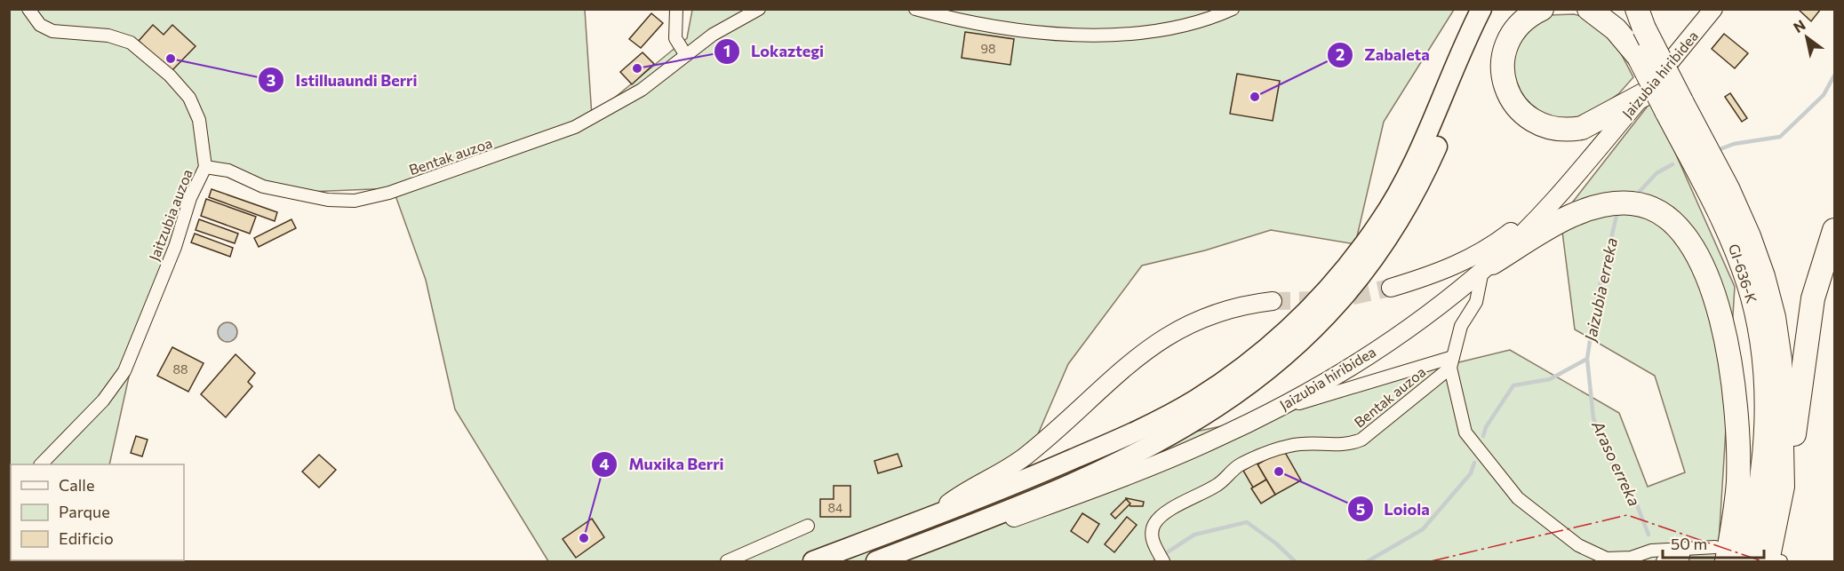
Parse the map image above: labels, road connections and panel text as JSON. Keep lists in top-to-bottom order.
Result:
{
  "streets": {
    "highway": ["GI-636-K"],
    "main road": ["Jaizubia hiribidea"],
    "street": ["Bentak auzoa", "Jaitzubia auzoa"]
  },
  "crossings": [
    ["Bentak auzoa", "Jaitzubia auzoa"]
  ],
  "water": ["Jaizubia erreka", "Araso erreka"],
  "places": [
    "Istilluaundi Berri",
    "Lokaztegi",
    "Zabaleta",
    "Loiola",
    "Muxika Berri"
  ],
  "house_numbers": ["98", "88", "84"],
  "legend": ["Calle", "Parque", "Edificio"],
  "scale_bar": "50 m",
  "north": "top left"
}
